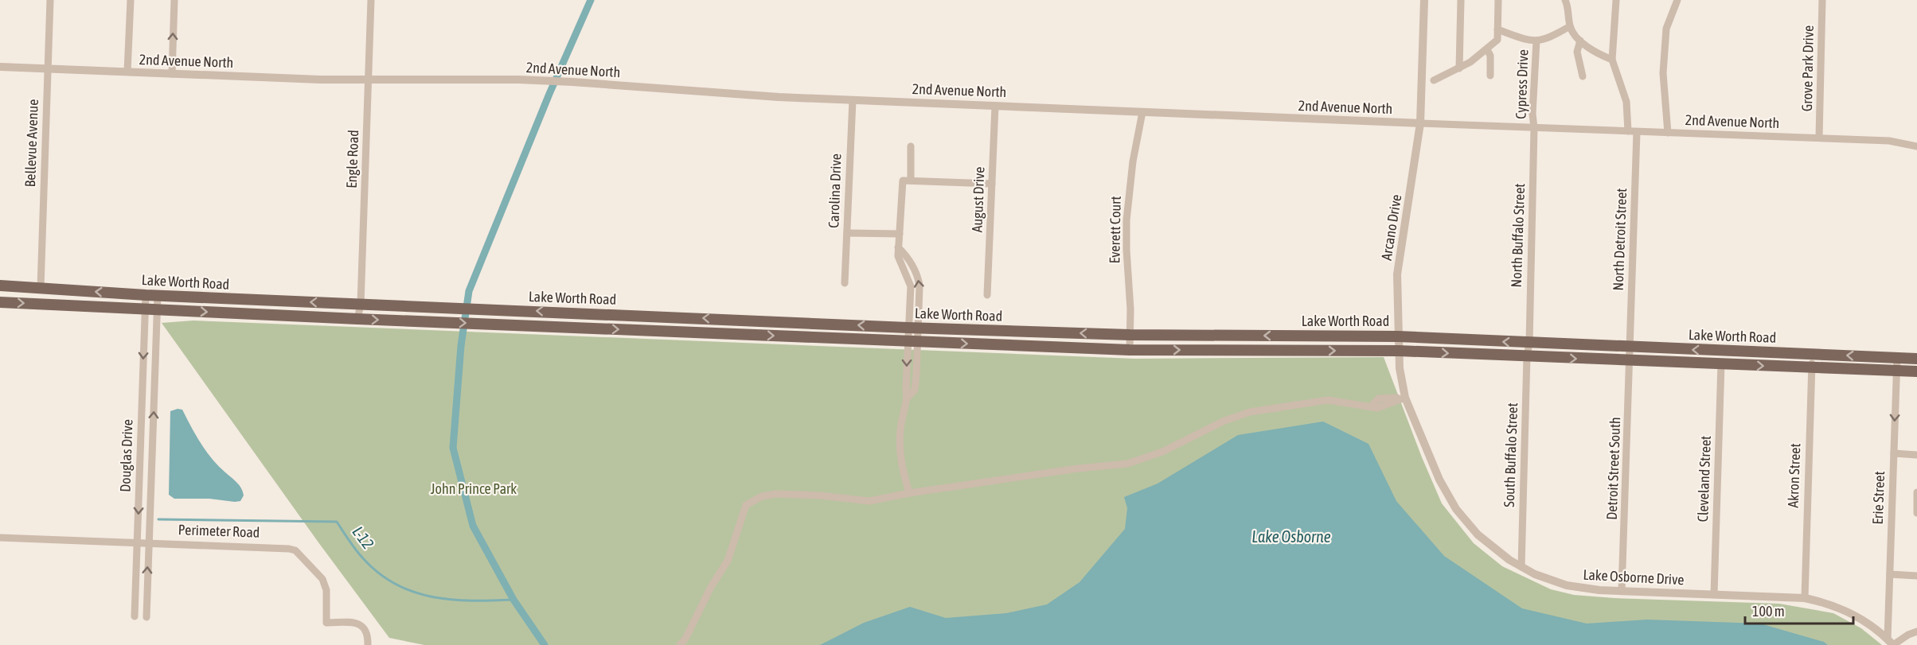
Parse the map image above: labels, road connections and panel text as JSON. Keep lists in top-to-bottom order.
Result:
{
  "streets": {
    "main road": ["Lake Worth Road"],
    "street": [
      "2nd Avenue North",
      "Grove Park Drive",
      "Cypress Drive",
      "Bellevue Avenue",
      "Engle Road",
      "Carolina Drive",
      "August Drive",
      "Arcano Drive",
      "Everett Court",
      "North Buffalo Street",
      "North Detroit Street",
      "South Buffalo Street",
      "Douglas Drive",
      "Detroit Street South",
      "Akron Street",
      "Cleveland Street",
      "Erie Street",
      "Perimeter Road",
      "Lake Osborne Drive"
    ]
  },
  "crossings": [
    ["2nd Avenue North", "Grove Park Drive"],
    ["2nd Avenue North", "Cypress Drive"],
    ["2nd Avenue North", "Bellevue Avenue"],
    ["2nd Avenue North", "Engle Road"],
    ["2nd Avenue North", "Carolina Drive"],
    ["2nd Avenue North", "August Drive"],
    ["2nd Avenue North", "Arcano Drive"],
    ["2nd Avenue North", "Everett Court"],
    ["2nd Avenue North", "North Buffalo Street"],
    ["2nd Avenue North", "North Detroit Street"],
    ["Cypress Drive", "North Buffalo Street"],
    ["Bellevue Avenue", "Lake Worth Road"],
    ["Engle Road", "Lake Worth Road"],
    ["Arcano Drive", "Lake Worth Road"],
    ["Arcano Drive", "Lake Osborne Drive"],
    ["Everett Court", "Lake Worth Road"],
    ["North Buffalo Street", "Lake Worth Road"],
    ["North Buffalo Street", "South Buffalo Street"],
    ["North Detroit Street", "Lake Worth Road"],
    ["North Detroit Street", "Detroit Street South"],
    ["Lake Worth Road", "South Buffalo Street"],
    ["Lake Worth Road", "Douglas Drive"],
    ["Lake Worth Road", "Detroit Street South"],
    ["Lake Worth Road", "Akron Street"],
    ["Lake Worth Road", "Cleveland Street"],
    ["Lake Worth Road", "Erie Street"],
    ["Lake Worth Road", "Lake Osborne Drive"],
    ["South Buffalo Street", "Lake Osborne Drive"],
    ["Douglas Drive", "Perimeter Road"],
    ["Detroit Street South", "Lake Osborne Drive"],
    ["Akron Street", "Lake Osborne Drive"],
    ["Cleveland Street", "Lake Osborne Drive"],
    ["Erie Street", "Lake Osborne Drive"]
  ],
  "water": ["Lake Osborne", "L-12"],
  "parks": ["John Prince Park"],
  "scale_bar": "100 m"
}
